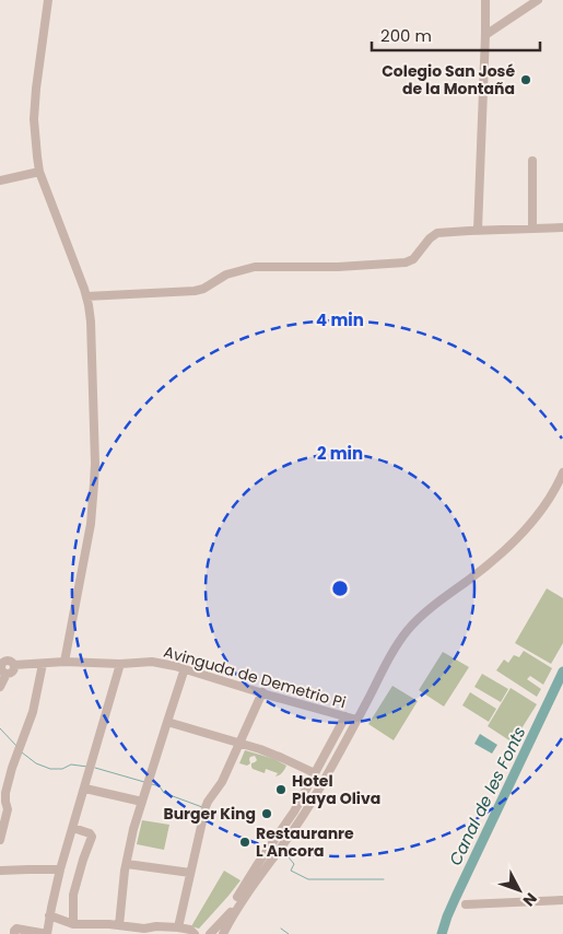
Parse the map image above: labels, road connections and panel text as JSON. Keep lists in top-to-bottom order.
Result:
{
  "streets": {
    "street": ["Avinguda de Demetrio Pi"]
  },
  "water": ["Canal de les Fonts"],
  "places": [
    "Colegio San José de la Montaña",
    "Hotel Playa Oliva",
    "Burger King",
    "Restauranre L'Ancora"
  ],
  "scale_bar": "200 m",
  "north": "bottom right",
  "rings": ["4 min", "2 min"]
}
